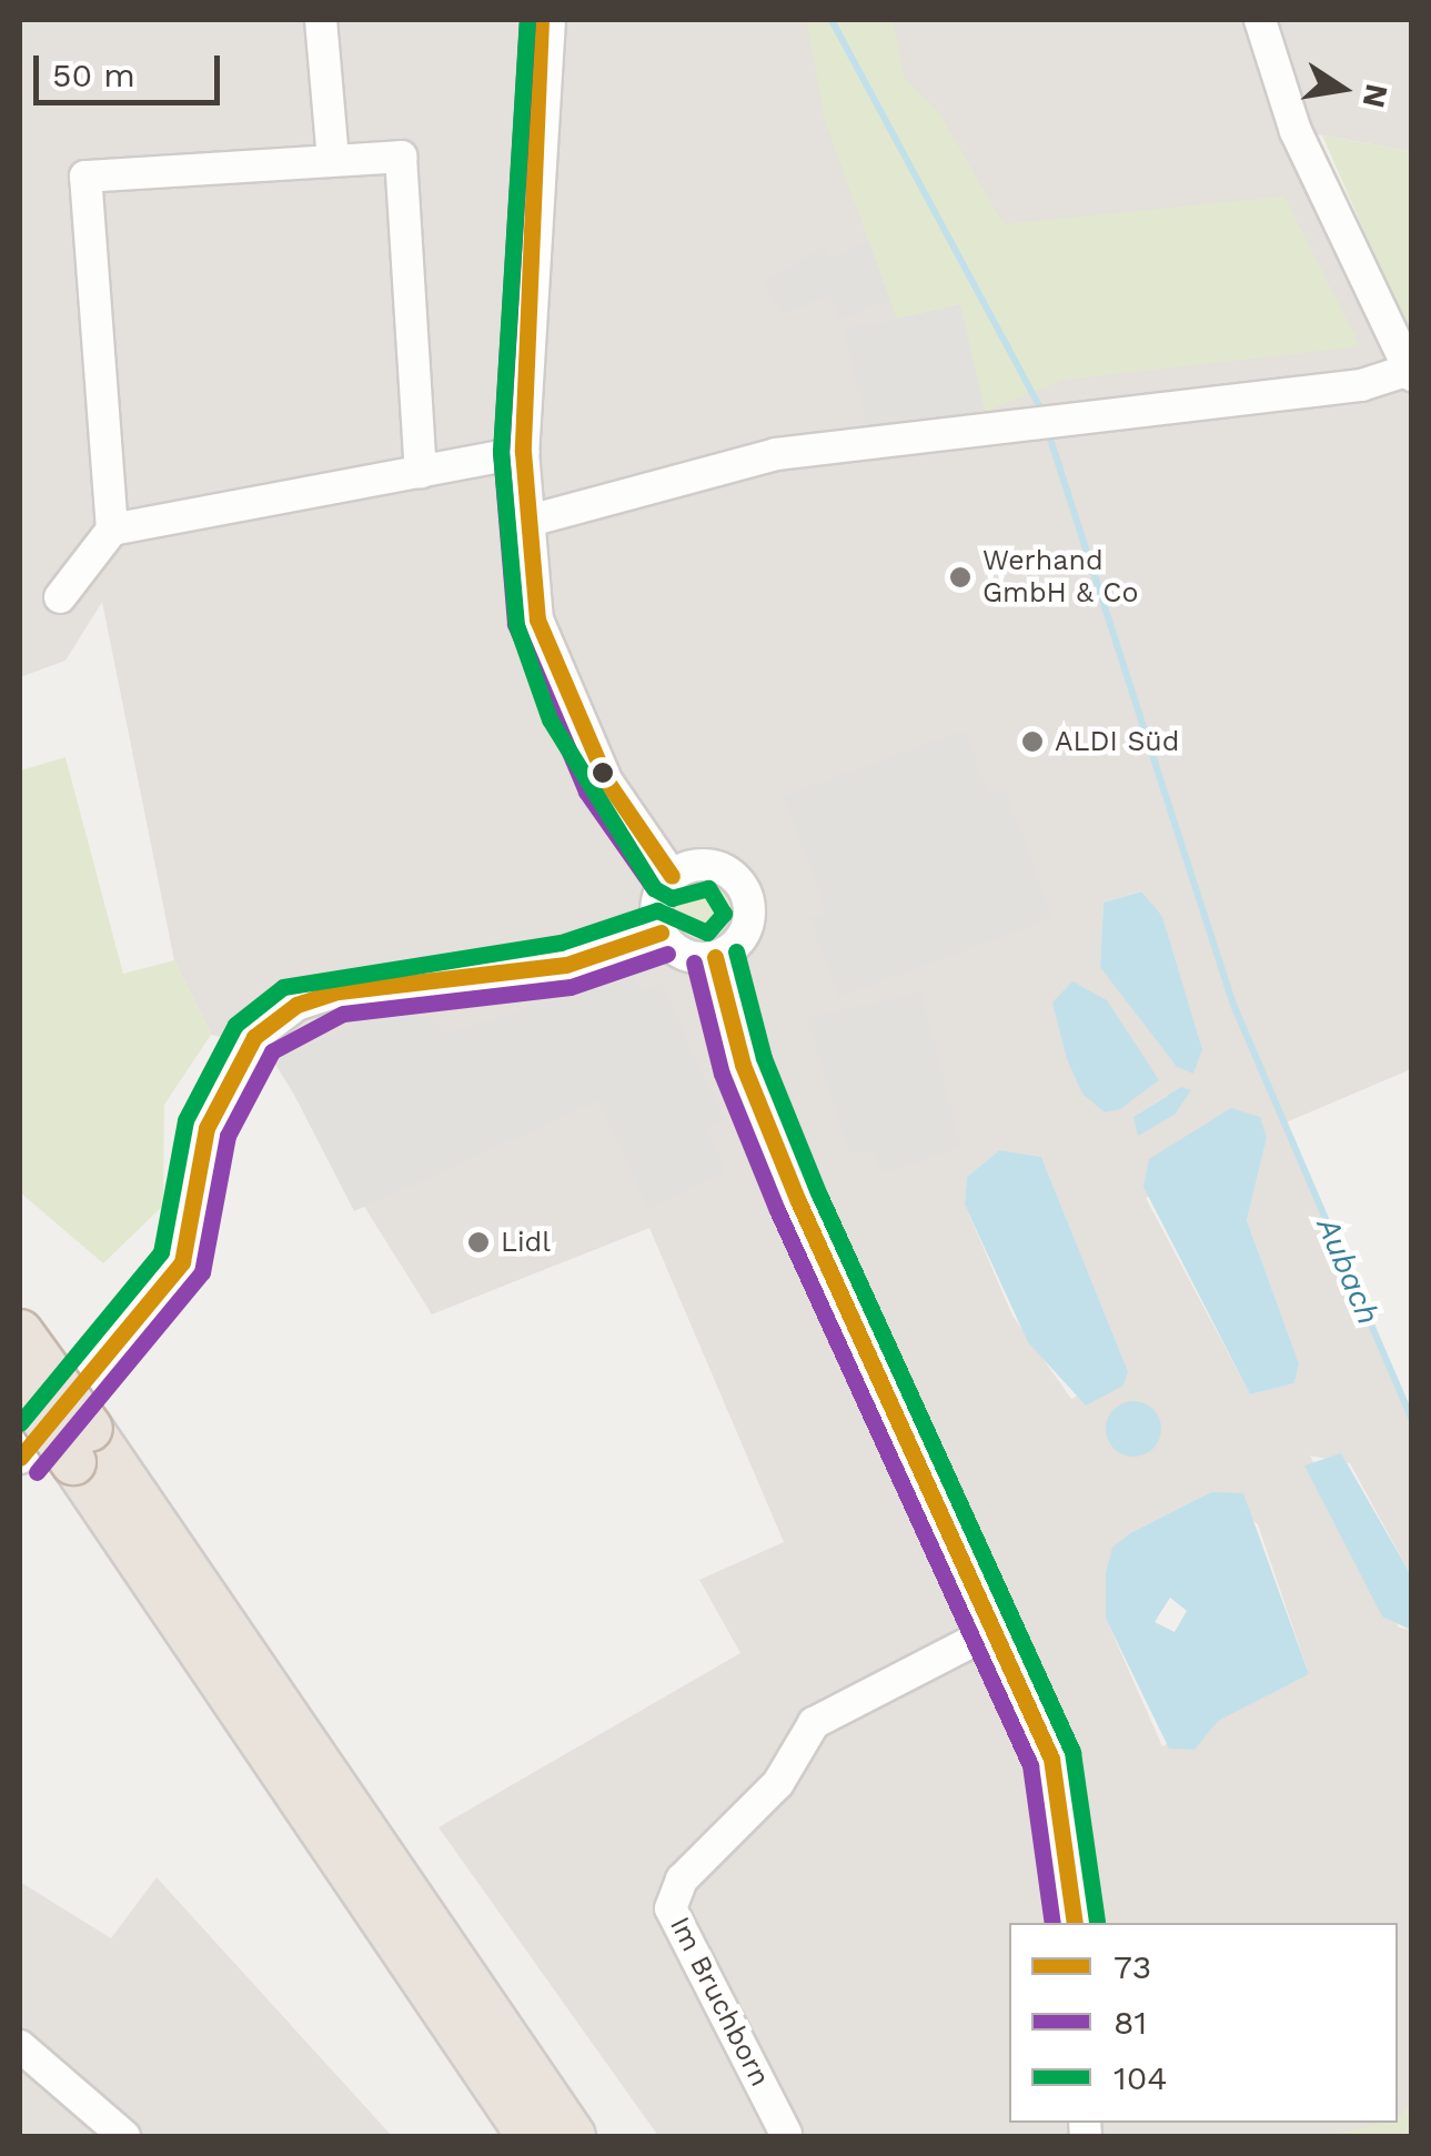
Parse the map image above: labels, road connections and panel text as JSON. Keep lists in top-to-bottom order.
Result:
{
  "streets": {
    "street": ["Im Bruchborn"]
  },
  "water": ["Aubach"],
  "places": ["Werhand GmbH & Co", "ALDI Süd", "Lidl"],
  "lines": ["transit line 73", "transit line 81", "transit line 104"],
  "legend": ["73", "81", "104"],
  "scale_bar": "50 m",
  "north": "right"
}
